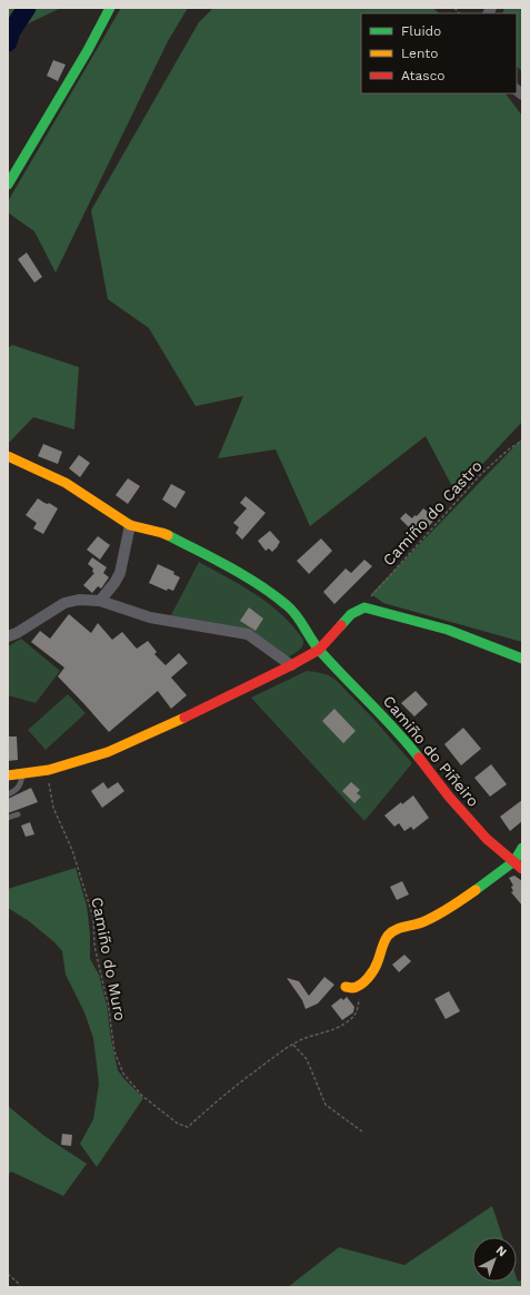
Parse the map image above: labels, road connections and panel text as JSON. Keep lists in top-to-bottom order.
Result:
{
  "streets": {
    "street": ["Camiño do Piñeiro"],
    "path": ["Camiño do Castro", "Camiño do Muro"]
  },
  "legend": ["Fluido", "Lento", "Atasco"],
  "north": "top right"
}
